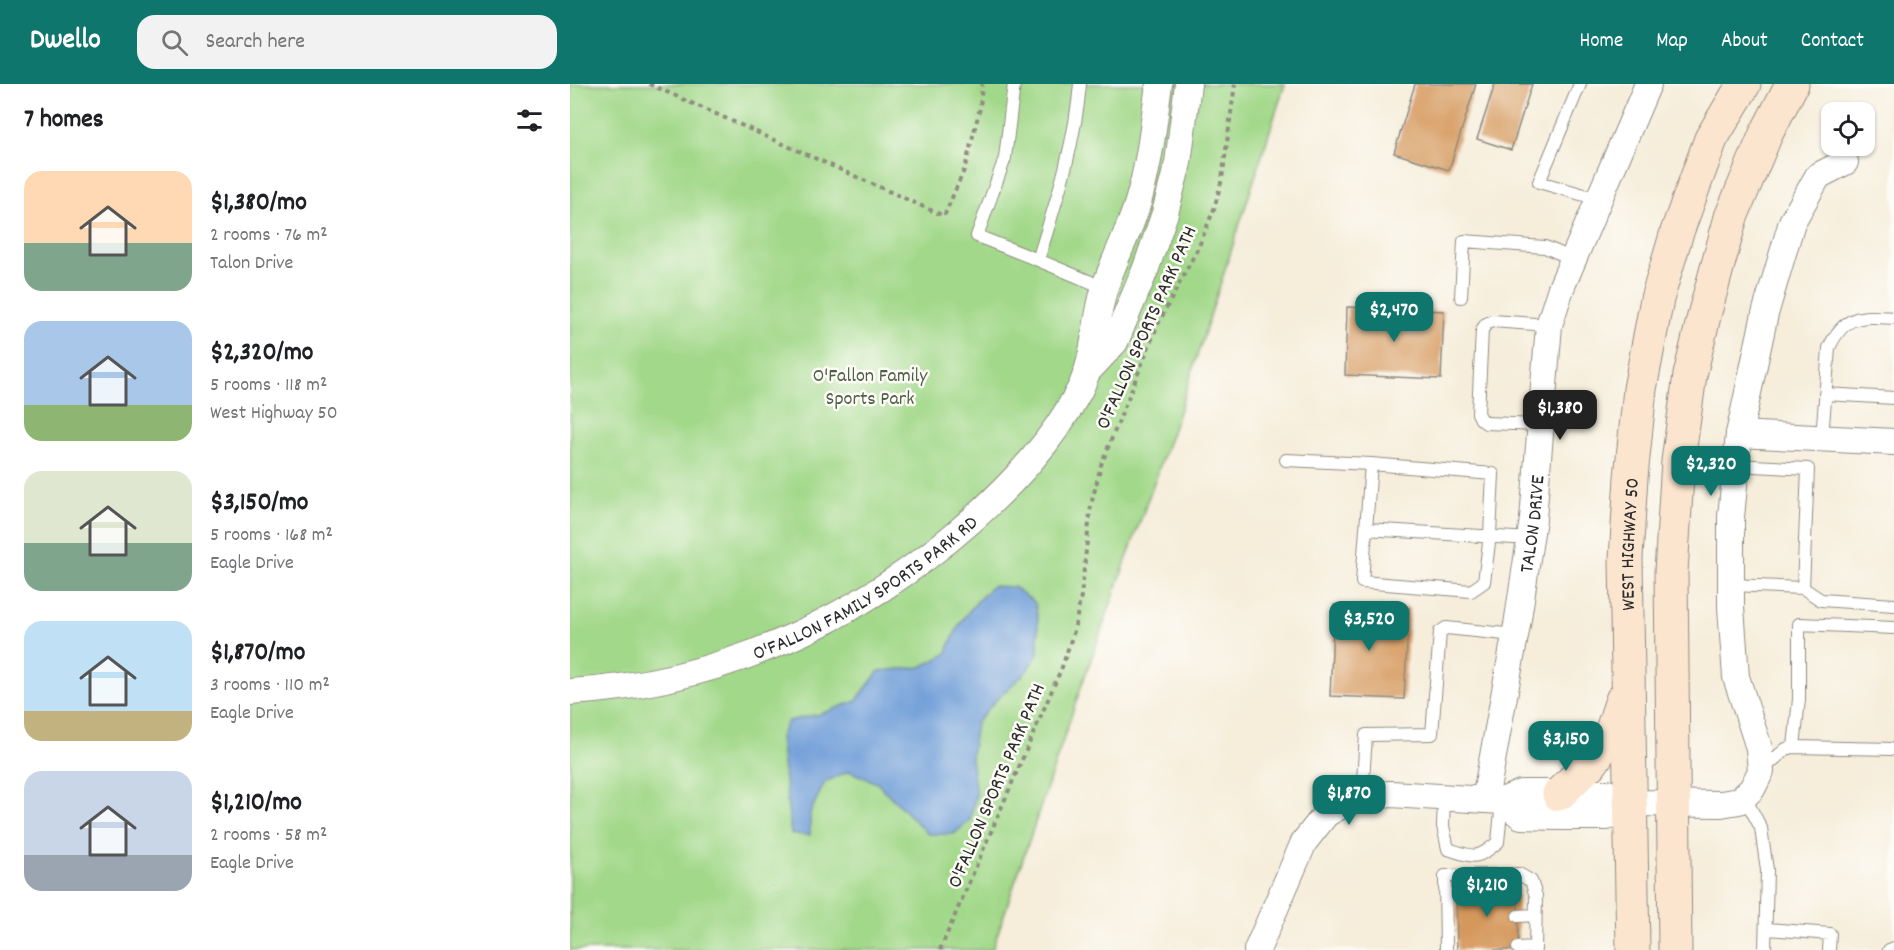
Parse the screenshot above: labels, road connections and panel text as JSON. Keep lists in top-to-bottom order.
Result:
{
  "streets": {
    "main road": ["WEST HIGHWAY 50"],
    "street": ["TALON DRIVE", "O'FALLON FAMILY SPORTS PARK RD"],
    "path": ["O'FALLON SPORTS PARK PATH"]
  },
  "parks": ["O'Fallon Family Sports Park"],
  "page": {
    "header": "Dwello",
    "search": "Search here",
    "nav": [
      "Home",
      "Map",
      "About",
      "Contact"
    ],
    "heading": "7 homes",
    "list": [
      {
        "name": "$1,380/mo",
        "note": "2 rooms · 76 m² · Talon Drive"
      },
      {
        "name": "$2,320/mo",
        "note": "5 rooms · 118 m² · West Highway 50"
      },
      {
        "name": "$3,150/mo",
        "note": "5 rooms · 168 m² · Eagle Drive"
      },
      {
        "name": "$1,870/mo",
        "note": "3 rooms · 110 m² · Eagle Drive"
      },
      {
        "name": "$1,210/mo",
        "note": "2 rooms · 58 m² · Eagle Drive"
      }
    ],
    "price": [
      "$2,470",
      "$1,380",
      "$2,320",
      "$3,520",
      "$3,150",
      "$1,870",
      "$1,210"
    ]
  }
}
